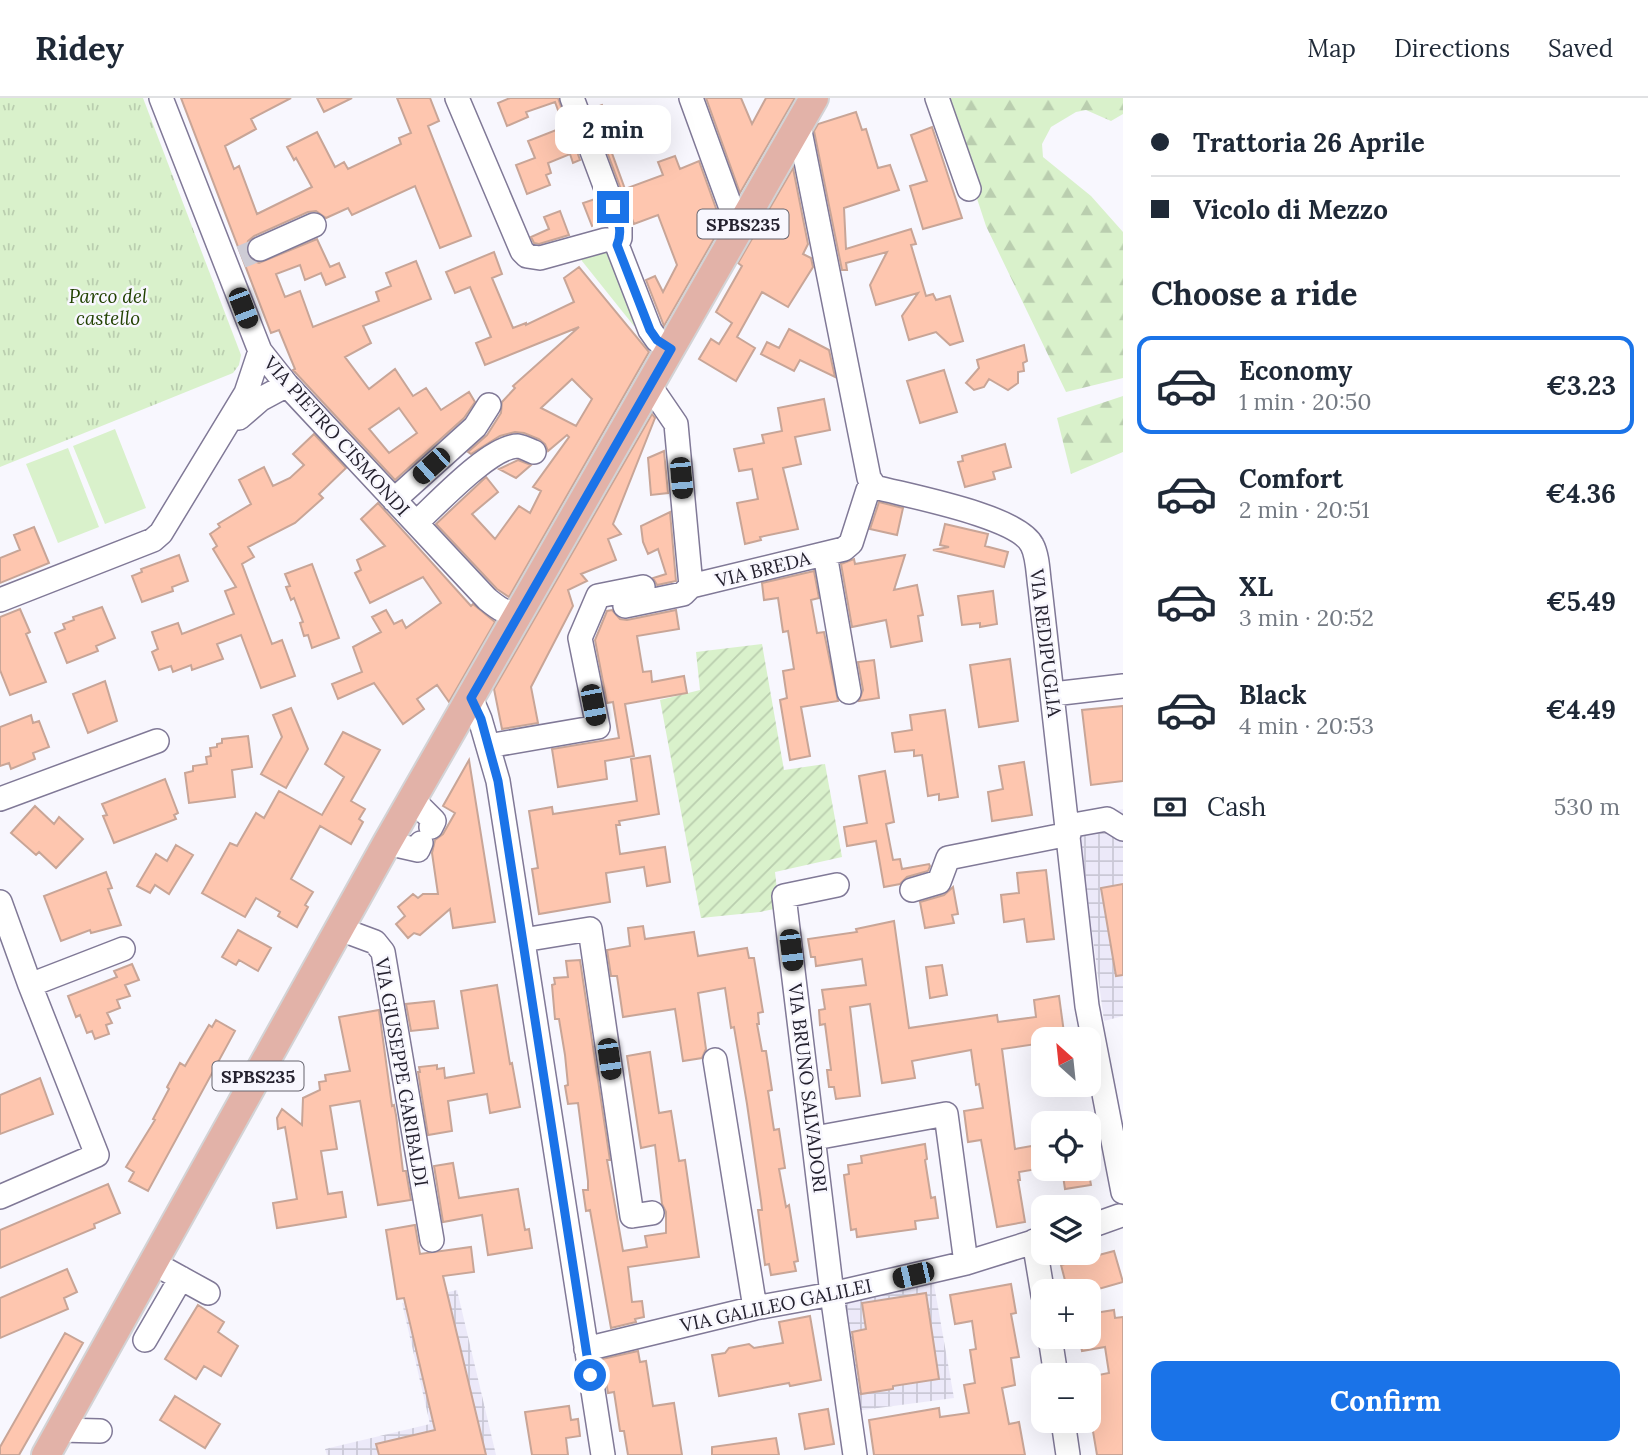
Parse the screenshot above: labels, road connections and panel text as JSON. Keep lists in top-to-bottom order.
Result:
{
  "streets": {
    "main road": ["SPBS235"],
    "street": [
      "VIA PIETRO CISMONDI",
      "VIA BREDA",
      "VIA REDIPUGLIA",
      "VIA GIUSEPPE GARIBALDI",
      "VIA BRUNO SALVADORI",
      "VIA GALILEO GALILEI"
    ]
  },
  "crossings": [
    ["SPBS235", "VIA PIETRO CISMONDI"],
    ["SPBS235", "VIA BREDA"],
    ["SPBS235", "VIA GIUSEPPE GARIBALDI"],
    ["VIA BREDA", "VIA REDIPUGLIA"],
    ["VIA BRUNO SALVADORI", "VIA GALILEO GALILEI"]
  ],
  "parks": ["Parco del castello"],
  "north": "top left",
  "page": {
    "header": "Ridey",
    "nav": ["Map", "Directions", "Saved"],
    "banner": ["Trattoria 26 Aprile", "Vicolo di Mezzo"],
    "bubble": "2 min",
    "heading": "Choose a ride",
    "list": [
      {
        "name": "Economy",
        "note": "1 min · 20:50",
        "value": "€3.23"
      },
      {
        "name": "Comfort",
        "note": "2 min · 20:51",
        "value": "€4.36"
      },
      {
        "name": "XL",
        "note": "3 min · 20:52",
        "value": "€5.49"
      },
      {
        "name": "Black",
        "note": "4 min · 20:53",
        "value": "€4.49"
      }
    ],
    "pay": ["Cash", "530 m"],
    "map_buttons": ["+", "−"],
    "buttons": "Confirm"
  }
}
